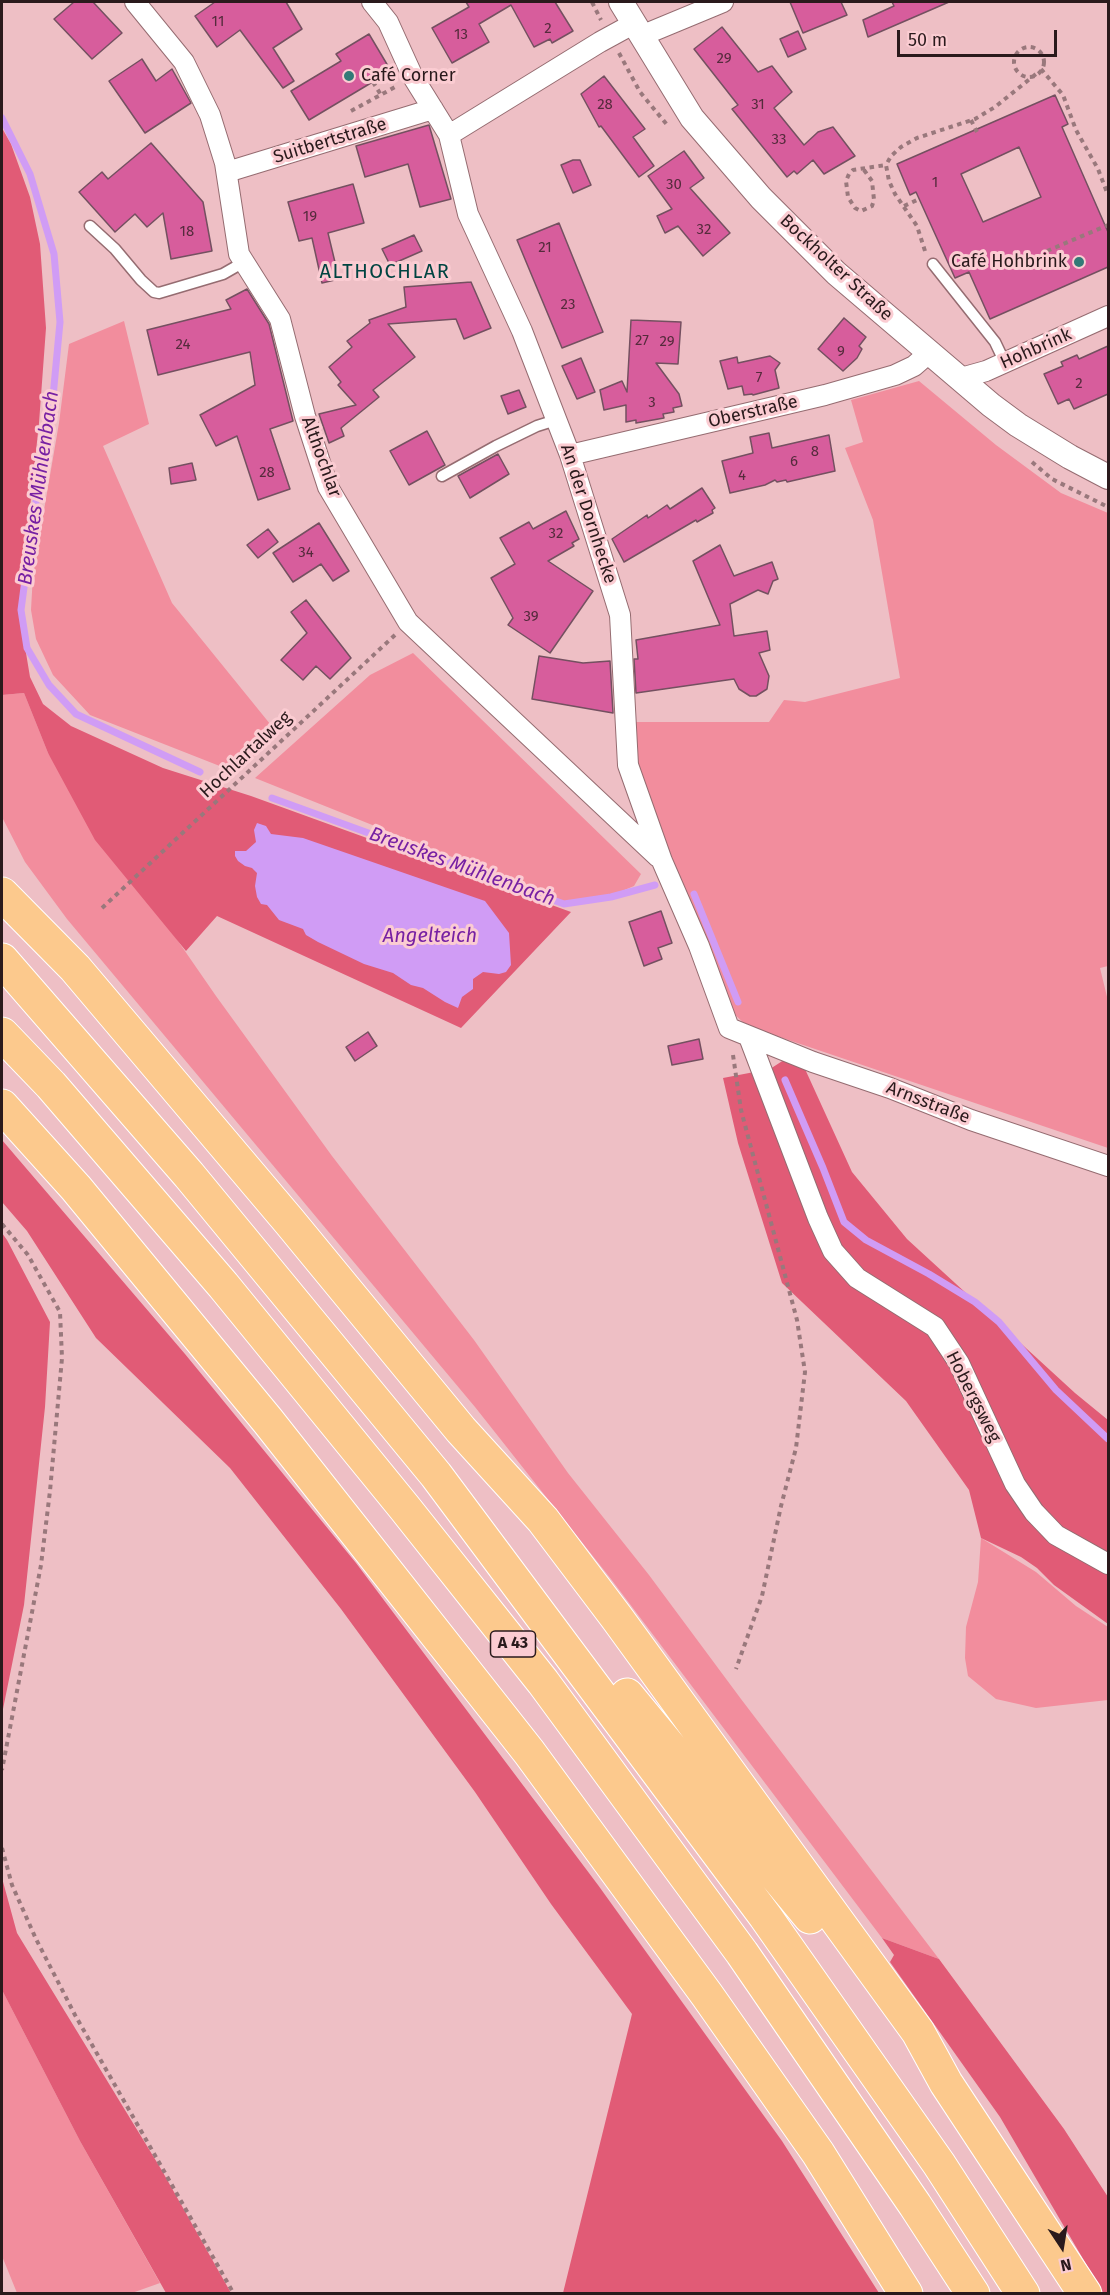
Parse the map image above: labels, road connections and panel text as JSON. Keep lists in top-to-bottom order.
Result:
{
  "streets": {
    "highway": ["A 43"],
    "street": [
      "Suitbertstraße",
      "Bockholter Straße",
      "Hohbrink",
      "Oberstraße",
      "Althochlar",
      "An der Dornhecke",
      "Arnsstraße",
      "Hobergsweg"
    ],
    "path": ["Hochlartalweg"]
  },
  "crossings": [
    ["Suitbertstraße", "Althochlar"],
    ["Suitbertstraße", "An der Dornhecke"],
    ["Bockholter Straße", "Hohbrink"],
    ["Bockholter Straße", "Oberstraße"],
    ["Oberstraße", "An der Dornhecke"],
    ["Althochlar", "An der Dornhecke"],
    ["Althochlar", "Hochlartalweg"],
    ["Arnsstraße", "Hobergsweg"]
  ],
  "districts": ["ALTHOCHLAR"],
  "water": ["Breuskes Mühlenbach", "Angelteich"],
  "places": ["Café Corner", "Café Hohbrink"],
  "house_numbers": [
    "11",
    "2",
    "13",
    "29",
    "28",
    "31",
    "33",
    "1",
    "30",
    "19",
    "32",
    "18",
    "21",
    "23",
    "27",
    "29",
    "24",
    "9",
    "7",
    "2",
    "3",
    "8",
    "6",
    "28",
    "4",
    "32",
    "34",
    "39"
  ],
  "scale_bar": "50 m",
  "north": "bottom"
}
